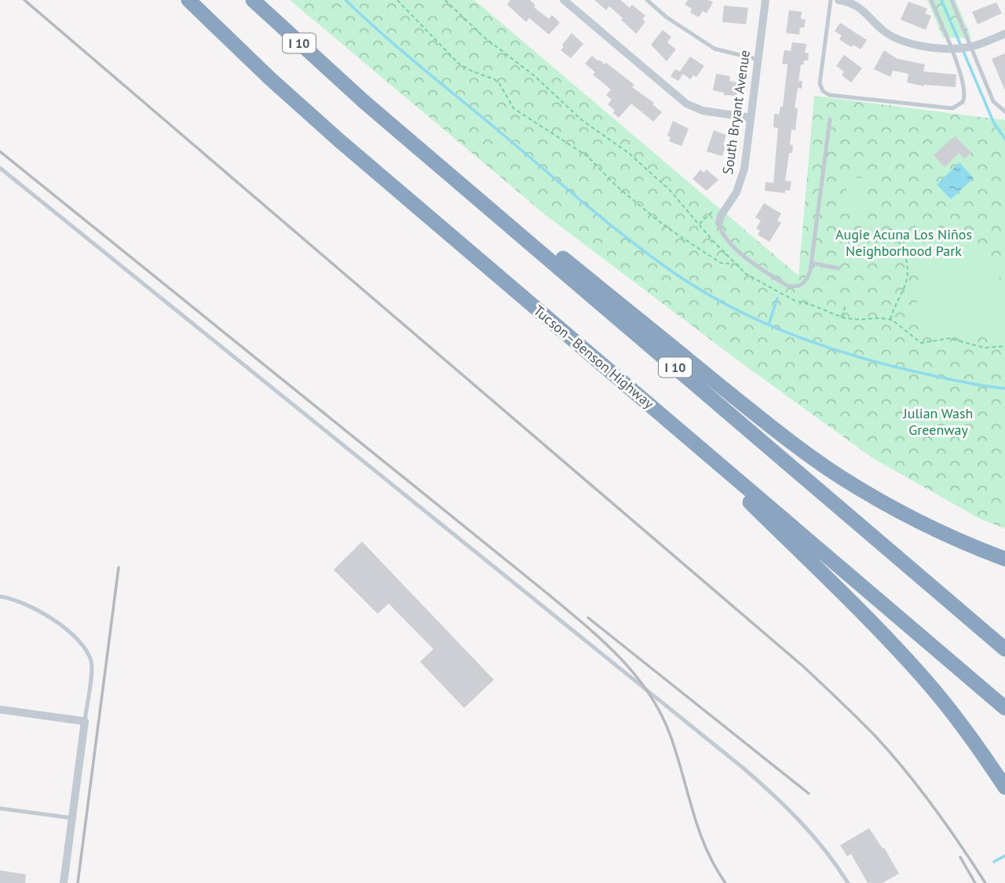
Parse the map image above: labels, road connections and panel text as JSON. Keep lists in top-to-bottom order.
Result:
{
  "streets": {
    "highway": ["I 10", "Tucson–Benson Highway"],
    "street": ["South Bryant Avenue"]
  },
  "parks": ["Augie Acuna Los Niños Neighborhood Park", "Julian Wash Greenway"]
}
